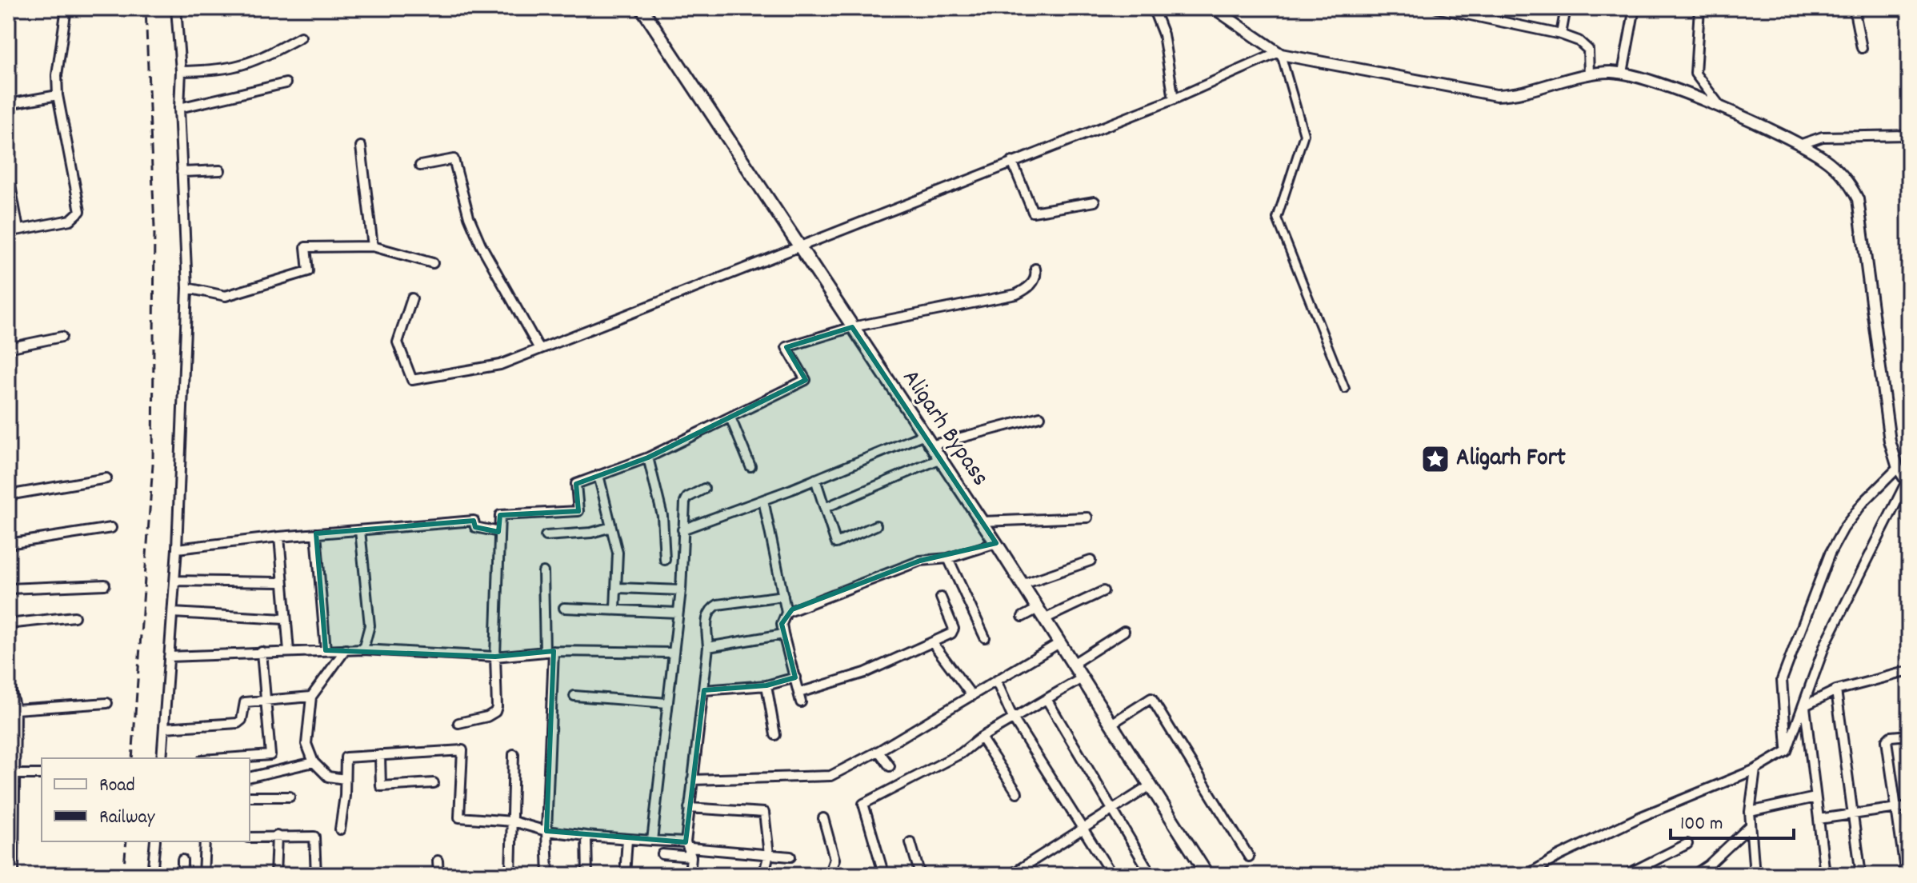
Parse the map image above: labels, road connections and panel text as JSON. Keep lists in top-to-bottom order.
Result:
{
  "streets": {
    "main road": ["Aligarh Bypass"]
  },
  "places": {
    "place": ["Aligarh Fort"]
  },
  "legend": ["Road", "Railway"],
  "scale_bar": "100 m"
}
